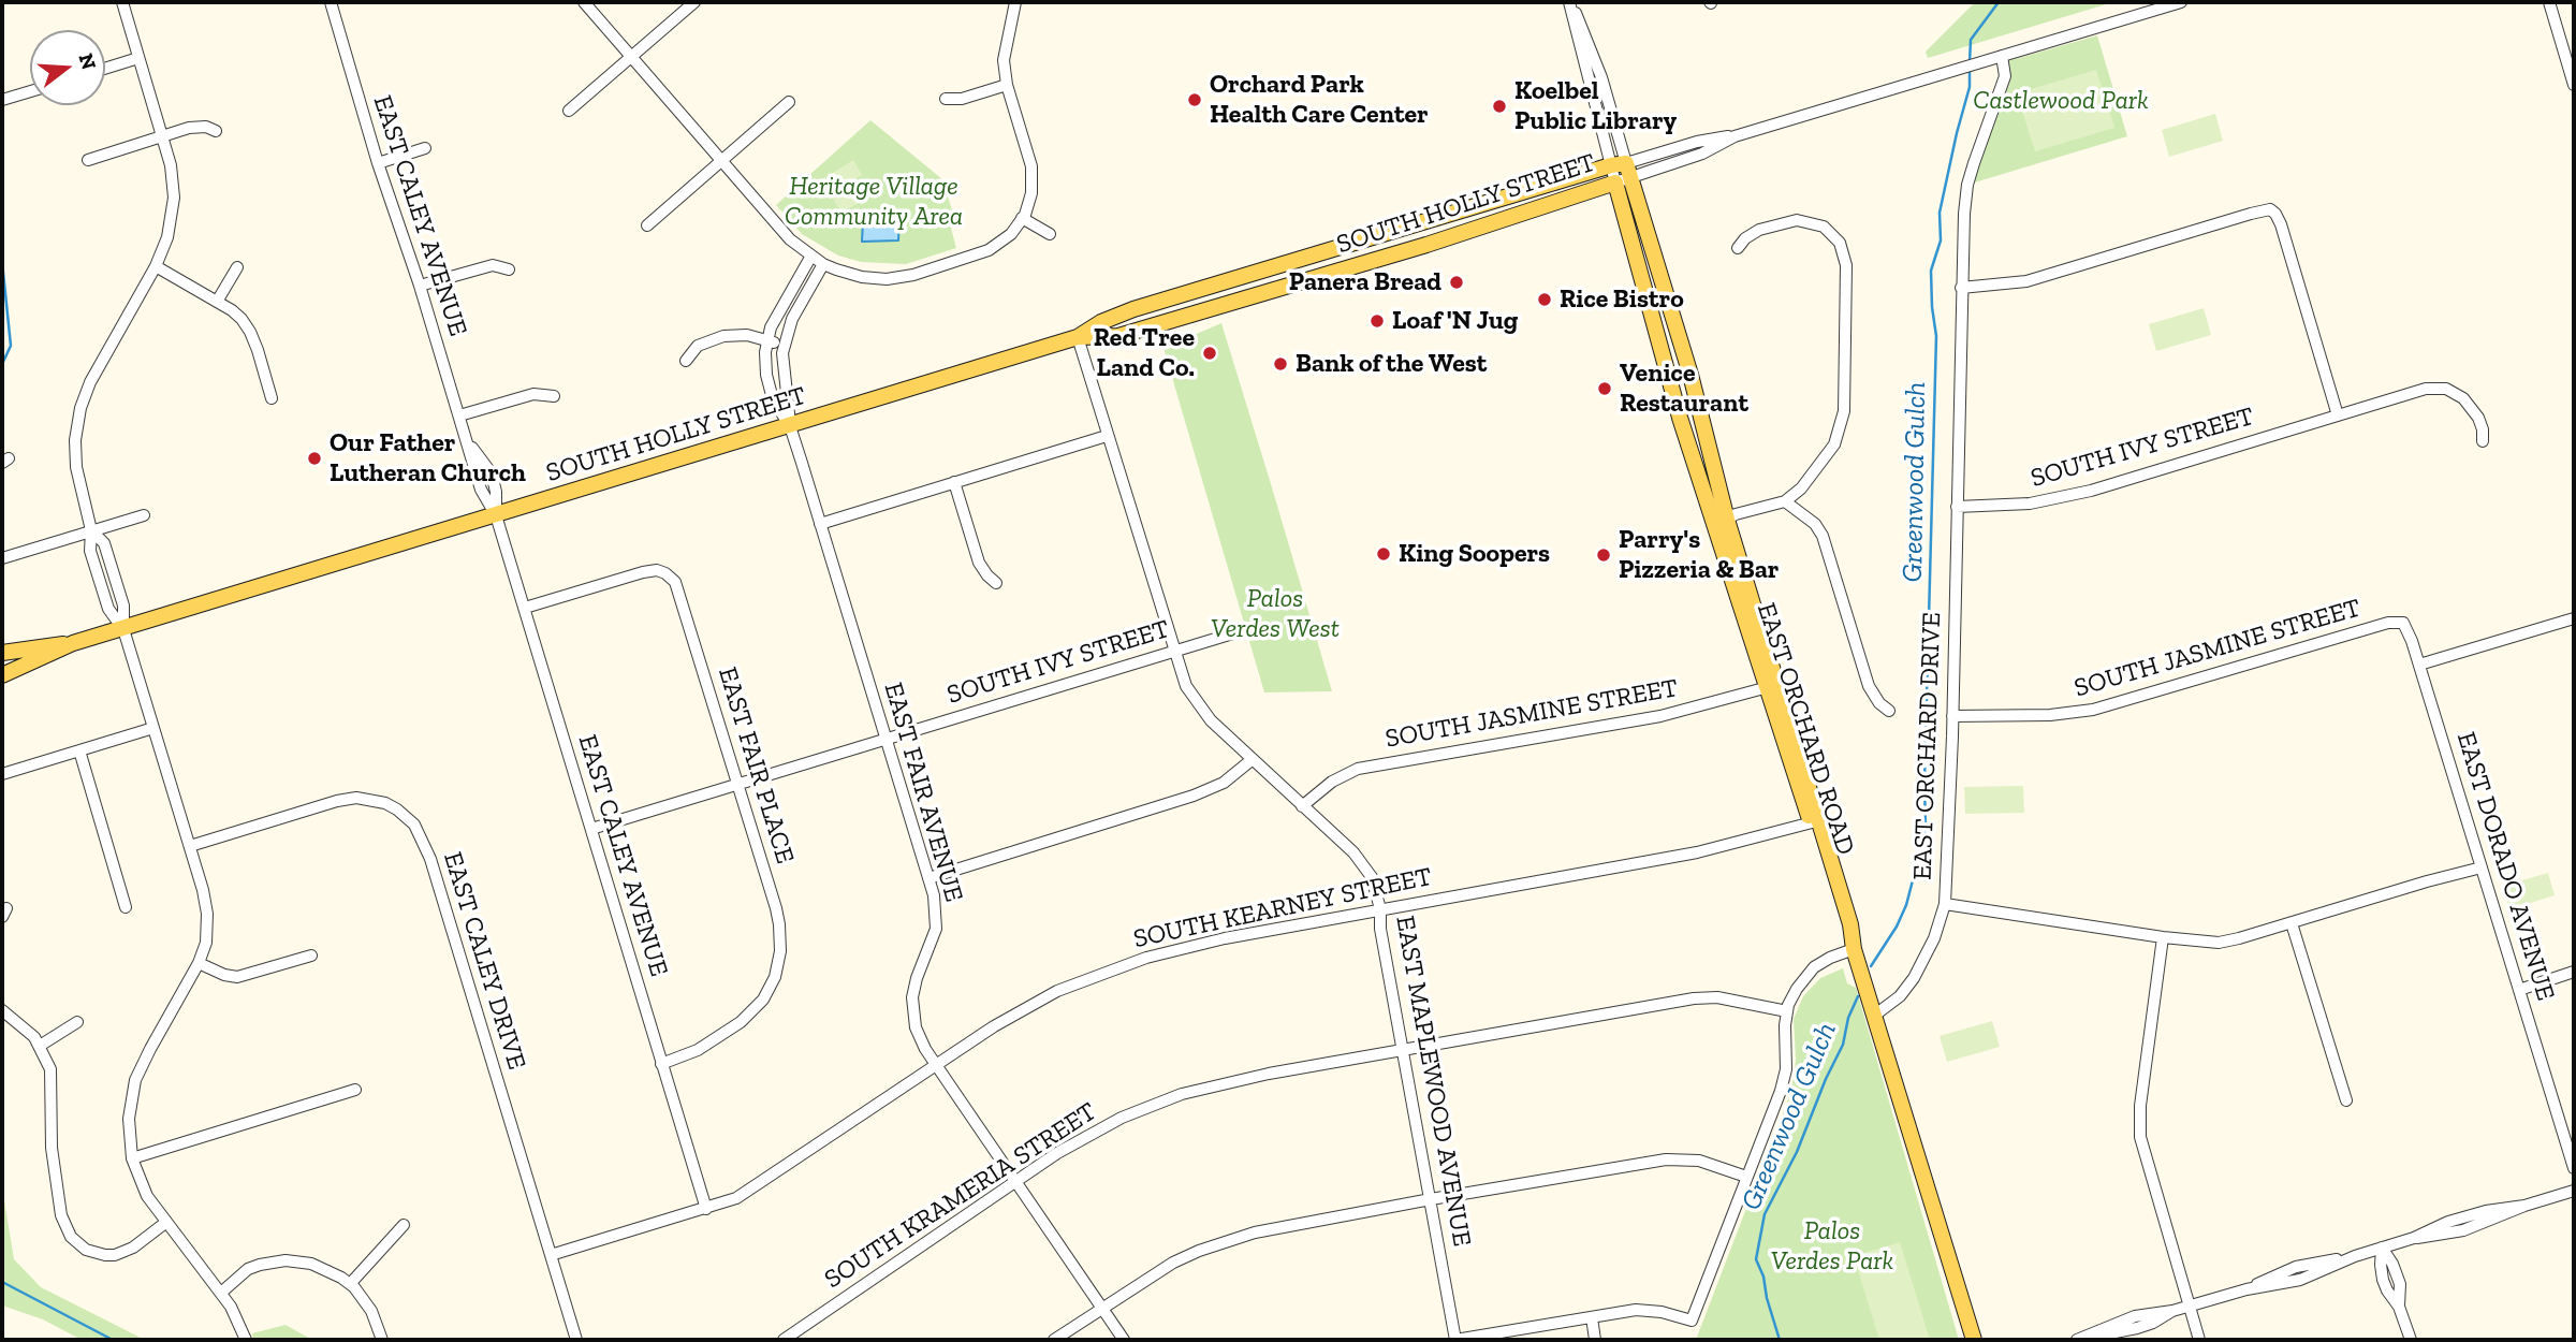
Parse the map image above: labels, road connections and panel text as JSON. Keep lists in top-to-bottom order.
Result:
{
  "streets": {
    "main road": ["SOUTH HOLLY STREET", "EAST ORCHARD ROAD"],
    "street": [
      "EAST CALEY AVENUE",
      "SOUTH IVY STREET",
      "SOUTH JASMINE STREET",
      "EAST ORCHARD DRIVE",
      "EAST FAIR PLACE",
      "EAST FAIR AVENUE",
      "EAST DORADO AVENUE",
      "SOUTH KEARNEY STREET",
      "EAST CALEY DRIVE",
      "EAST MAPLEWOOD AVENUE",
      "SOUTH KRAMERIA STREET"
    ]
  },
  "crossings": [
    ["SOUTH HOLLY STREET", "EAST CALEY AVENUE"],
    ["SOUTH HOLLY STREET", "EAST ORCHARD ROAD"],
    ["SOUTH HOLLY STREET", "EAST ORCHARD DRIVE"],
    ["SOUTH HOLLY STREET", "EAST FAIR AVENUE"],
    ["SOUTH HOLLY STREET", "EAST MAPLEWOOD AVENUE"],
    ["EAST CALEY AVENUE", "SOUTH IVY STREET"],
    ["EAST CALEY AVENUE", "EAST FAIR PLACE"],
    ["EAST CALEY AVENUE", "SOUTH KEARNEY STREET"],
    ["SOUTH IVY STREET", "EAST ORCHARD DRIVE"],
    ["SOUTH IVY STREET", "EAST FAIR PLACE"],
    ["SOUTH IVY STREET", "EAST FAIR AVENUE"],
    ["SOUTH IVY STREET", "EAST MAPLEWOOD AVENUE"],
    ["SOUTH JASMINE STREET", "EAST ORCHARD ROAD"],
    ["SOUTH JASMINE STREET", "EAST ORCHARD DRIVE"],
    ["SOUTH JASMINE STREET", "EAST DORADO AVENUE"],
    ["SOUTH JASMINE STREET", "EAST MAPLEWOOD AVENUE"],
    ["EAST ORCHARD ROAD", "EAST ORCHARD DRIVE"],
    ["EAST ORCHARD ROAD", "SOUTH KEARNEY STREET"],
    ["EAST FAIR AVENUE", "SOUTH KEARNEY STREET"],
    ["EAST FAIR AVENUE", "SOUTH KRAMERIA STREET"],
    ["SOUTH KEARNEY STREET", "EAST CALEY DRIVE"],
    ["SOUTH KEARNEY STREET", "EAST MAPLEWOOD AVENUE"],
    ["EAST MAPLEWOOD AVENUE", "SOUTH KRAMERIA STREET"]
  ],
  "water": ["Greenwood Gulch"],
  "parks": [
    "Castlewood Park",
    "Heritage Village Community Area",
    "Palos Verdes West",
    "Palos Verdes Park"
  ],
  "places": [
    "Orchard Park Health Care Center",
    "Koelbel Public Library",
    "Panera Bread",
    "Rice Bistro",
    "Loaf 'N Jug",
    "Red Tree Land Co.",
    "Bank of the West",
    "Venice Restaurant",
    "Our Father Lutheran Church",
    "King Soopers",
    "Parry's Pizzeria & Bar"
  ],
  "north": "right"
}
